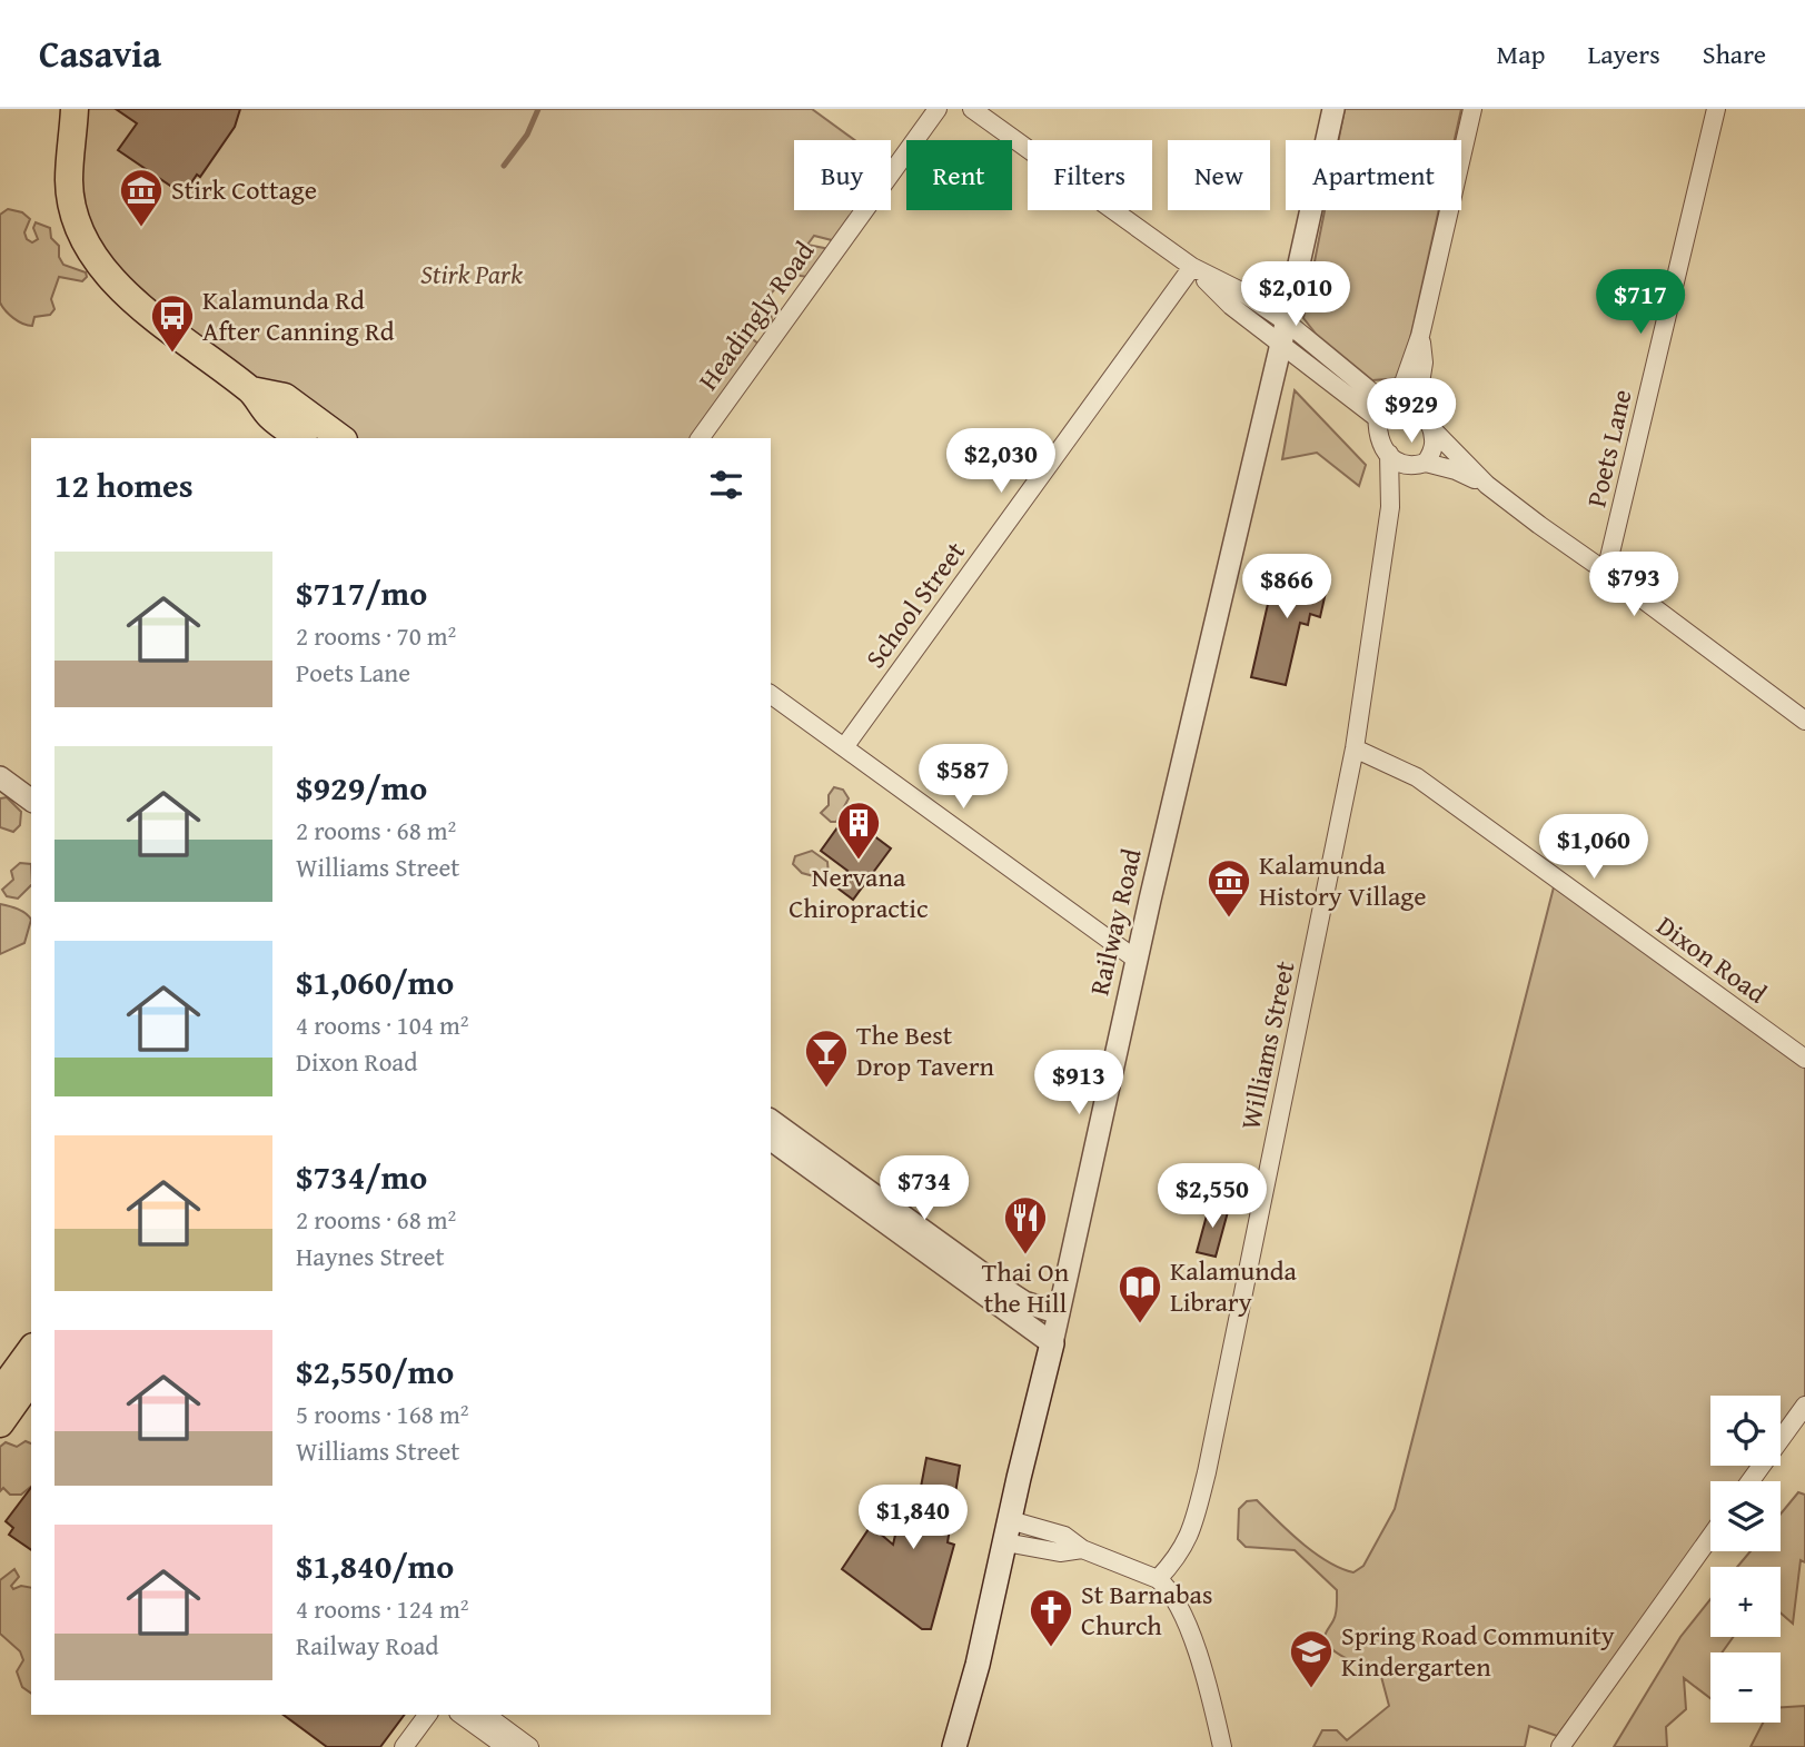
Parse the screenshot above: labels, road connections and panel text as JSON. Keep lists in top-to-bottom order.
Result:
{
  "streets": {
    "main road": ["Railway Road"],
    "street": [
      "Headingly Road",
      "Poets Lane",
      "School Street",
      "Dixon Road",
      "Williams Street"
    ]
  },
  "crossings": [
    ["Dixon Road", "Williams Street"]
  ],
  "parks": ["Stirk Park"],
  "places": {
    "museum": ["Stirk Cottage", "Kalamunda History Village"],
    "bus stop": ["Kalamunda Rd After Canning Rd"],
    "building": ["Nervana Chiropractic"],
    "bar": ["The Best Drop Tavern"],
    "restaurant": ["Thai On the Hill"],
    "library": ["Kalamunda Library"],
    "church": ["St Barnabas Church"],
    "school or university": ["Spring Road Community Kindergarten"]
  },
  "page": {
    "header": "Casavia",
    "nav": ["Map", "Layers", "Share"],
    "chip": [
      "Buy",
      "Rent",
      "Filters",
      "New",
      "Apartment"
    ],
    "price": [
      "$2,010",
      "$717",
      "$929",
      "$2,030",
      "$793",
      "$866",
      "$587",
      "$1,060",
      "$913",
      "$734",
      "$2,550",
      "$1,840"
    ],
    "heading": "12 homes",
    "list": [
      {
        "name": "$717/mo",
        "note": "2 rooms · 70 m² · Poets Lane"
      },
      {
        "name": "$929/mo",
        "note": "2 rooms · 68 m² · Williams Street"
      },
      {
        "name": "$1,060/mo",
        "note": "4 rooms · 104 m² · Dixon Road"
      },
      {
        "name": "$734/mo",
        "note": "2 rooms · 68 m² · Haynes Street"
      },
      {
        "name": "$2,550/mo",
        "note": "5 rooms · 168 m² · Williams Street"
      },
      {
        "name": "$1,840/mo",
        "note": "4 rooms · 124 m² · Railway Road"
      }
    ],
    "map_buttons": ["+", "−"]
  }
}
